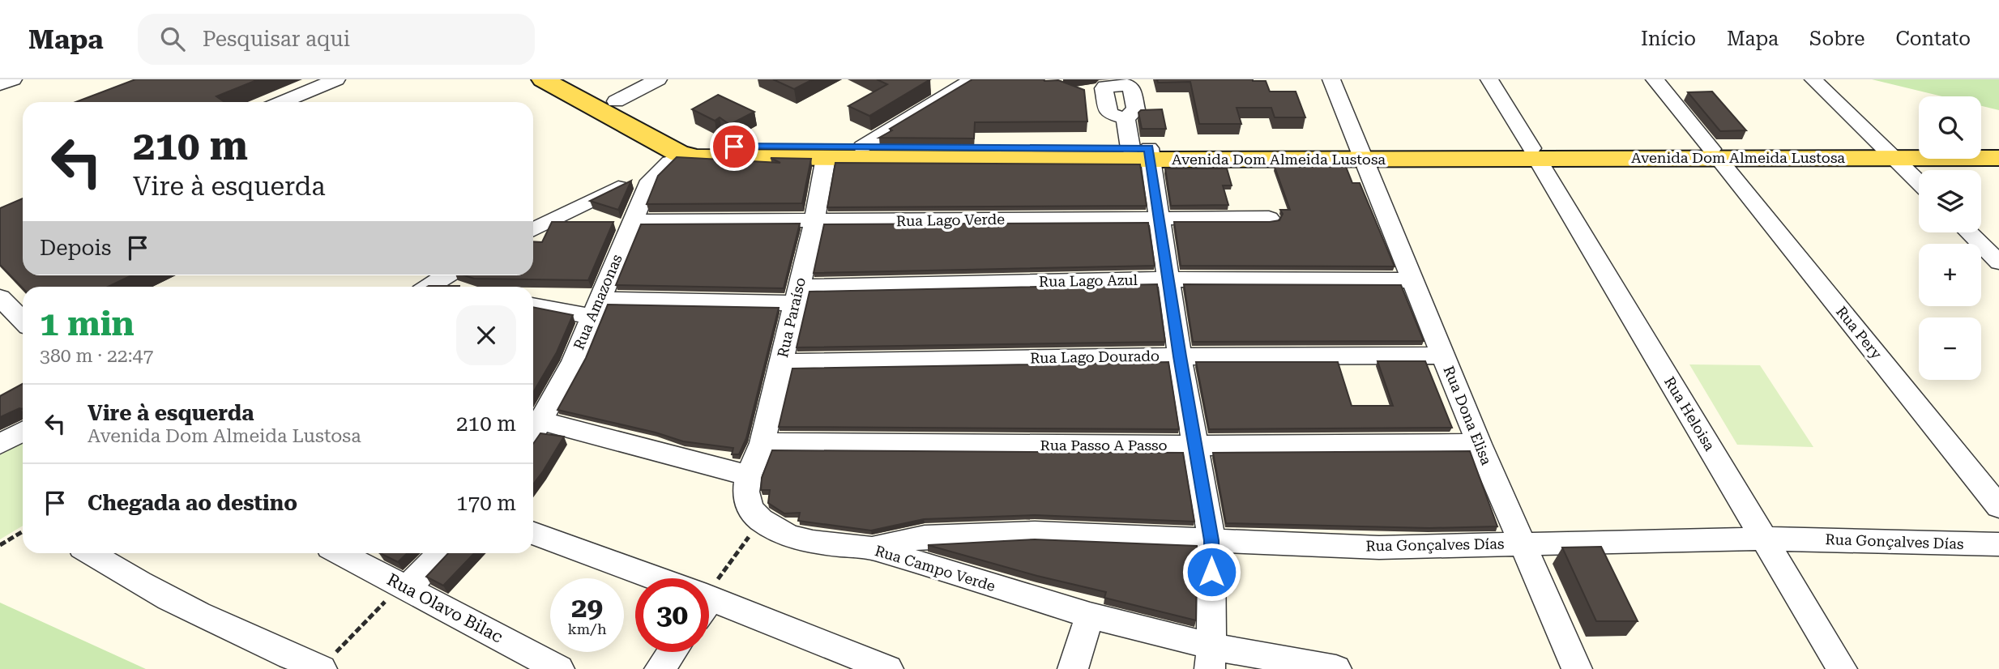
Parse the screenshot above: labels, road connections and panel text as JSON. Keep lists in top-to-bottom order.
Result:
{
  "streets": {
    "main road": ["Avenida Dom Almeida Lustosa"],
    "street": [
      "Rua Lago Verde",
      "Rua Lago Azul",
      "Rua Amazonas",
      "Rua Paraíso",
      "Rua Pery",
      "Rua Lago Dourado",
      "Rua Heloisa",
      "Rua Dona Elisa",
      "Rua Passo A Passo",
      "Rua Gonçalves Días",
      "Rua Campo Verde",
      "Rua Olavo Bilac"
    ]
  },
  "crossings": [
    ["Avenida Dom Almeida Lustosa", "Rua Amazonas"],
    ["Avenida Dom Almeida Lustosa", "Rua Paraíso"],
    ["Avenida Dom Almeida Lustosa", "Rua Pery"],
    ["Avenida Dom Almeida Lustosa", "Rua Heloisa"],
    ["Avenida Dom Almeida Lustosa", "Rua Dona Elisa"],
    ["Rua Lago Verde", "Rua Amazonas"],
    ["Rua Lago Verde", "Rua Paraíso"],
    ["Rua Lago Azul", "Rua Amazonas"],
    ["Rua Lago Azul", "Rua Paraíso"],
    ["Rua Lago Azul", "Rua Dona Elisa"],
    ["Rua Paraíso", "Rua Lago Dourado"],
    ["Rua Paraíso", "Rua Passo A Passo"],
    ["Rua Lago Dourado", "Rua Dona Elisa"],
    ["Rua Heloisa", "Rua Gonçalves Días"],
    ["Rua Dona Elisa", "Rua Passo A Passo"],
    ["Rua Dona Elisa", "Rua Gonçalves Días"],
    ["Rua Gonçalves Días", "Rua Campo Verde"]
  ],
  "page": {
    "header": "Mapa",
    "search": "Pesquisar aqui",
    "nav": [
      "Início",
      "Mapa",
      "Sobre",
      "Contato"
    ],
    "map_buttons": ["+", "−"],
    "turn": ["210 m", "Vire à esquerda"],
    "then": "Depois",
    "heading": ["1 min", "380 m · 22:47"],
    "list": [
      {
        "name": "Vire à esquerda",
        "note": "Avenida Dom Almeida Lustosa",
        "value": "210 m"
      },
      {
        "name": "Chegada ao destino",
        "value": "170 m"
      }
    ],
    "speed": "29 km/h",
    "limit": "30"
  }
}
